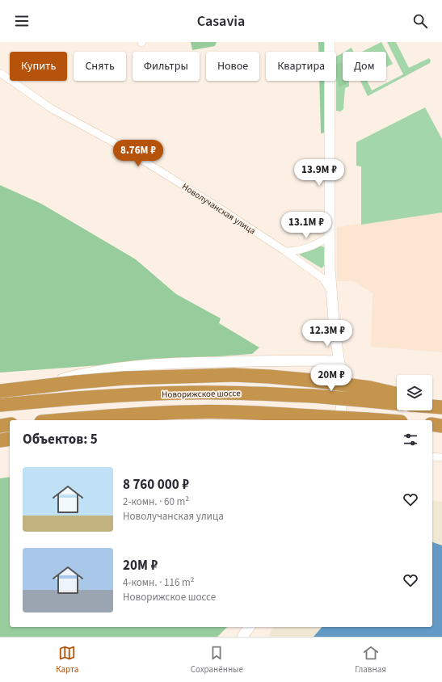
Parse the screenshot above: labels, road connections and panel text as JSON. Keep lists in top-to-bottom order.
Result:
{
  "streets": {
    "highway": ["Новорижское шоссе"],
    "street": ["Новолучанская улица"]
  },
  "page": {
    "header": "Casavia",
    "chip": [
      "Купить",
      "Снять",
      "Фильтры",
      "Новое",
      "Квартира",
      "Дом"
    ],
    "price": [
      "8.76M ₽",
      "13.9M ₽",
      "13.1M ₽",
      "12.3M ₽",
      "20M ₽"
    ],
    "heading": "Объектов: 5",
    "list": [
      {
        "name": "8 760 000 ₽",
        "note": "2-комн. · 60 m² · Новолучанская улица"
      },
      {
        "name": "20M ₽",
        "note": "4-комн. · 116 m² · Новорижское шоссе"
      }
    ],
    "tabs": ["Карта", "Сохранённые", "Главная"]
  }
}
